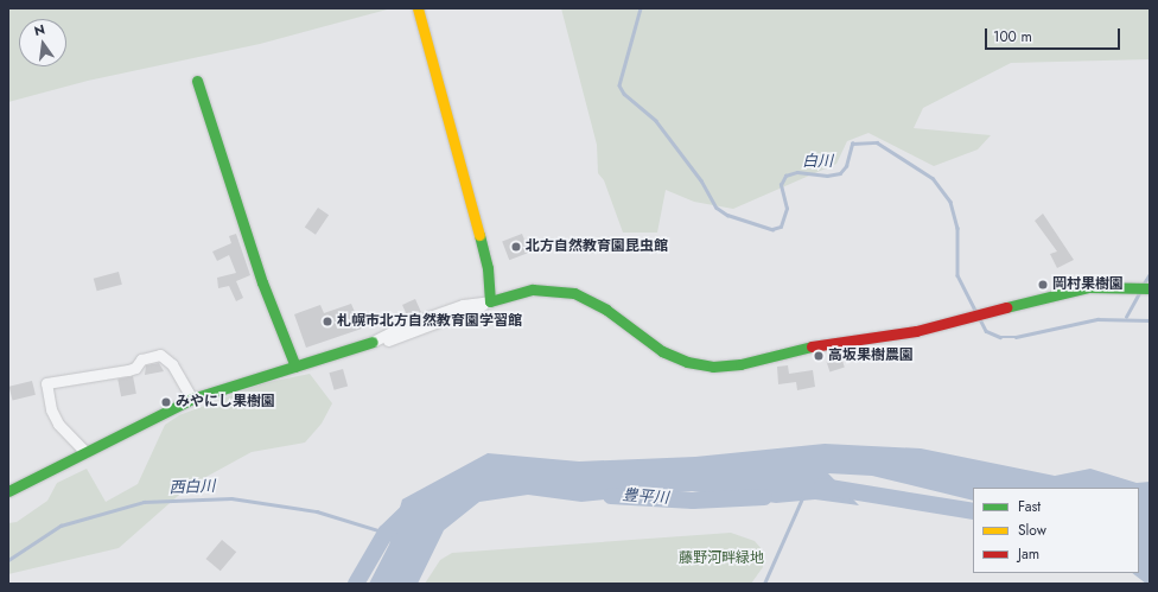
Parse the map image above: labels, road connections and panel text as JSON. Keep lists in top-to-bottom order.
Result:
{
  "water": ["白川", "西白川", "豊平川"],
  "parks": ["藤野河畔緑地"],
  "places": [
    "北方自然教育園昆虫館",
    "岡村果樹園",
    "札幌市北方自然教育園学習館",
    "高坂果樹農園",
    "みやにし果樹園"
  ],
  "legend": ["Fast", "Slow", "Jam"],
  "scale_bar": "100 m",
  "north": "top"
}
